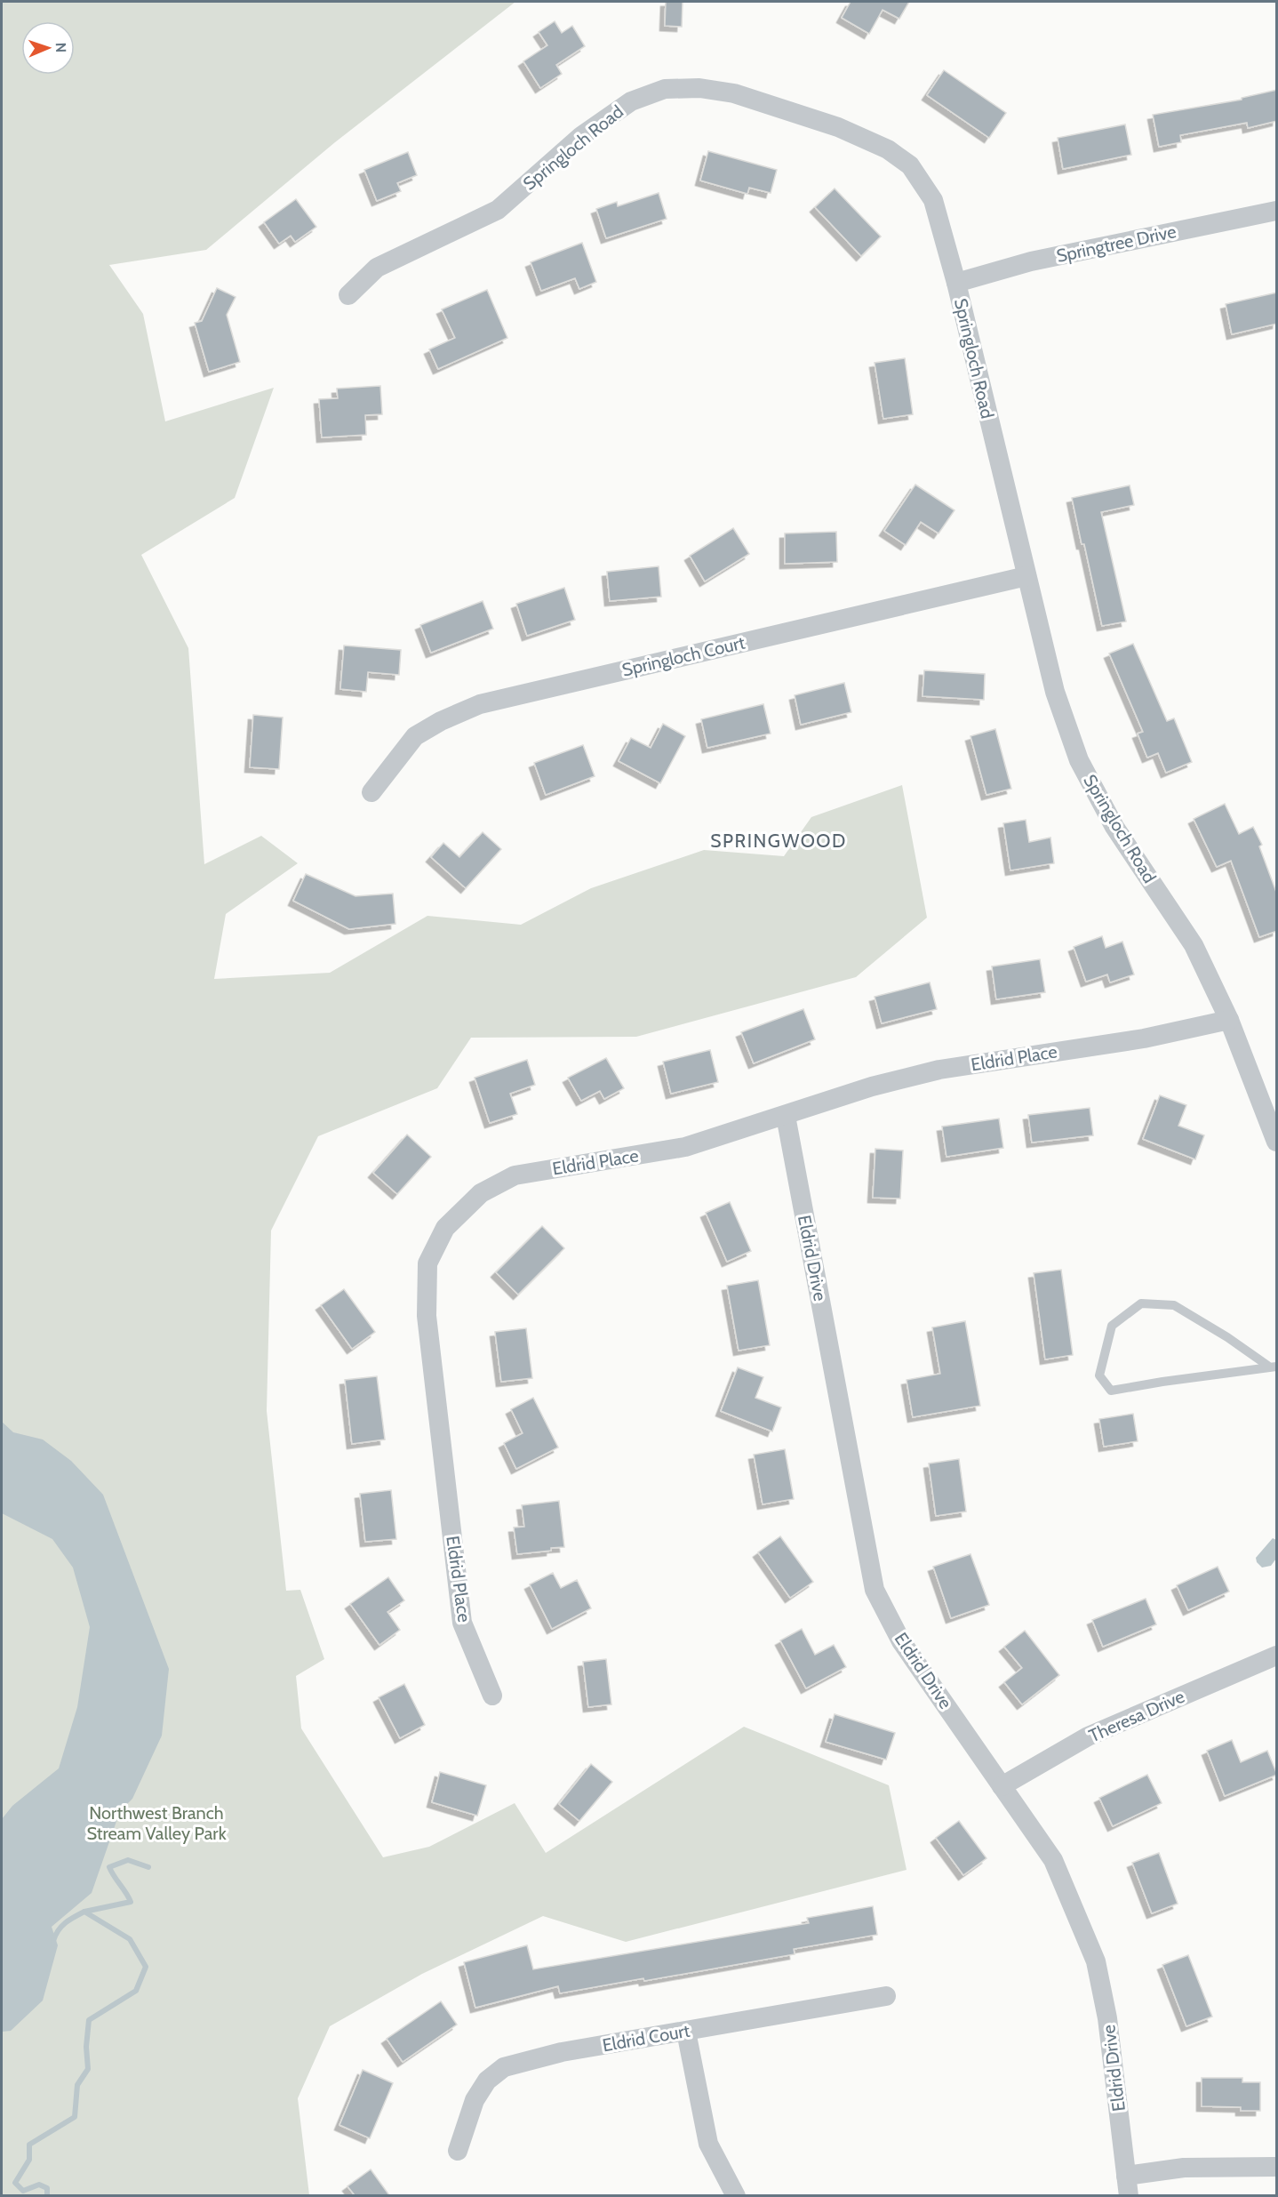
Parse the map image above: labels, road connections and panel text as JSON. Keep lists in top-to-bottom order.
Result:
{
  "streets": {
    "street": [
      "Springloch Road",
      "Springtree Drive",
      "Springloch Court",
      "Eldrid Place",
      "Eldrid Drive",
      "Theresa Drive",
      "Eldrid Court"
    ]
  },
  "crossings": [
    ["Springloch Road", "Springtree Drive"],
    ["Springloch Road", "Springloch Court"],
    ["Springloch Road", "Eldrid Place"],
    ["Eldrid Place", "Eldrid Drive"],
    ["Eldrid Drive", "Theresa Drive"]
  ],
  "districts": ["SPRINGWOOD"],
  "parks": ["Northwest Branch Stream Valley Park"],
  "north": "right"
}
